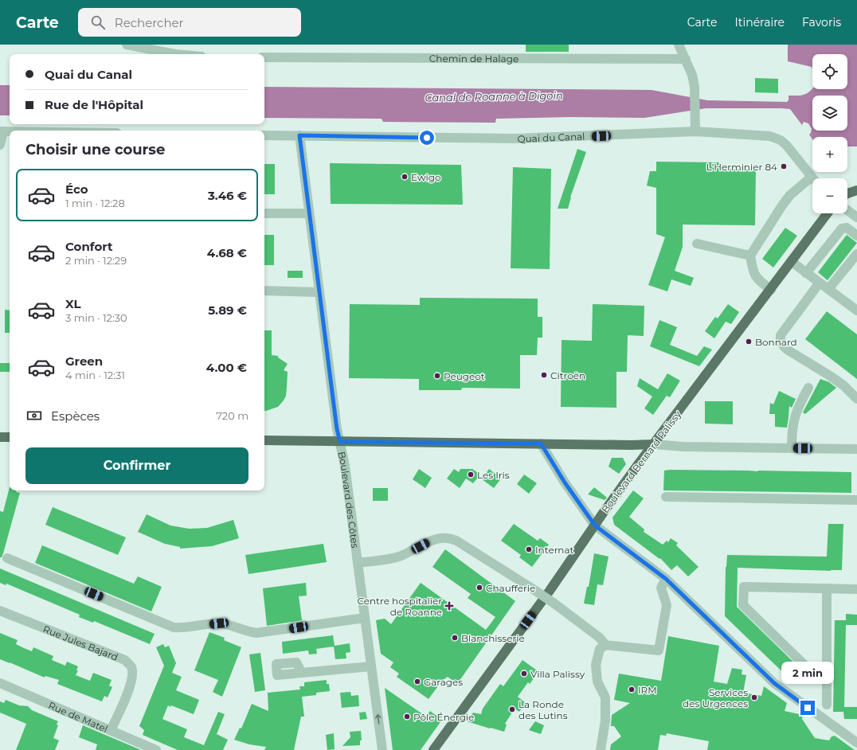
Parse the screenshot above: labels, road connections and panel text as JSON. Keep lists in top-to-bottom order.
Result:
{
  "streets": {
    "main road": ["Boulevard Bernard Palissy"],
    "street": [
      "Chemin de Halage",
      "Quai du Canal",
      "Boulevard des Côtes",
      "Rue Jules Bajard",
      "Rue de Matel"
    ]
  },
  "crossings": [
    ["Quai du Canal", "Boulevard des Côtes"],
    ["Rue Jules Bajard", "Rue de Matel"]
  ],
  "water": ["Canal de Roanne à Digoin"],
  "places": {
    "other": [
      "L'Herminier 84",
      "Ewigo",
      "Bonnard",
      "Citroën",
      "Peugeot",
      "Les Iris",
      "Internat",
      "Chaufferie",
      "Blanchisserie",
      "Villa Palissy",
      "Garages",
      "IRM",
      "Services des Urgences",
      "La Ronde des Lutins",
      "Pôle Énergie"
    ],
    "health": ["Centre hospitalier de Roanne"]
  },
  "page": {
    "header": "Carte",
    "search": "Rechercher",
    "nav": ["Carte", "Itinéraire", "Favoris"],
    "map_buttons": ["+", "−"],
    "banner": ["Quai du Canal", "Rue de l'Hôpital"],
    "heading": "Choisir une course",
    "list": [
      {
        "name": "Éco",
        "note": "1 min · 12:28",
        "value": "3.46 €"
      },
      {
        "name": "Confort",
        "note": "2 min · 12:29",
        "value": "4.68 €"
      },
      {
        "name": "XL",
        "note": "3 min · 12:30",
        "value": "5.89 €"
      },
      {
        "name": "Green",
        "note": "4 min · 12:31",
        "value": "4.00 €"
      }
    ],
    "pay": ["Espèces", "720 m"],
    "buttons": "Confirmer",
    "bubble": "2 min"
  }
}
